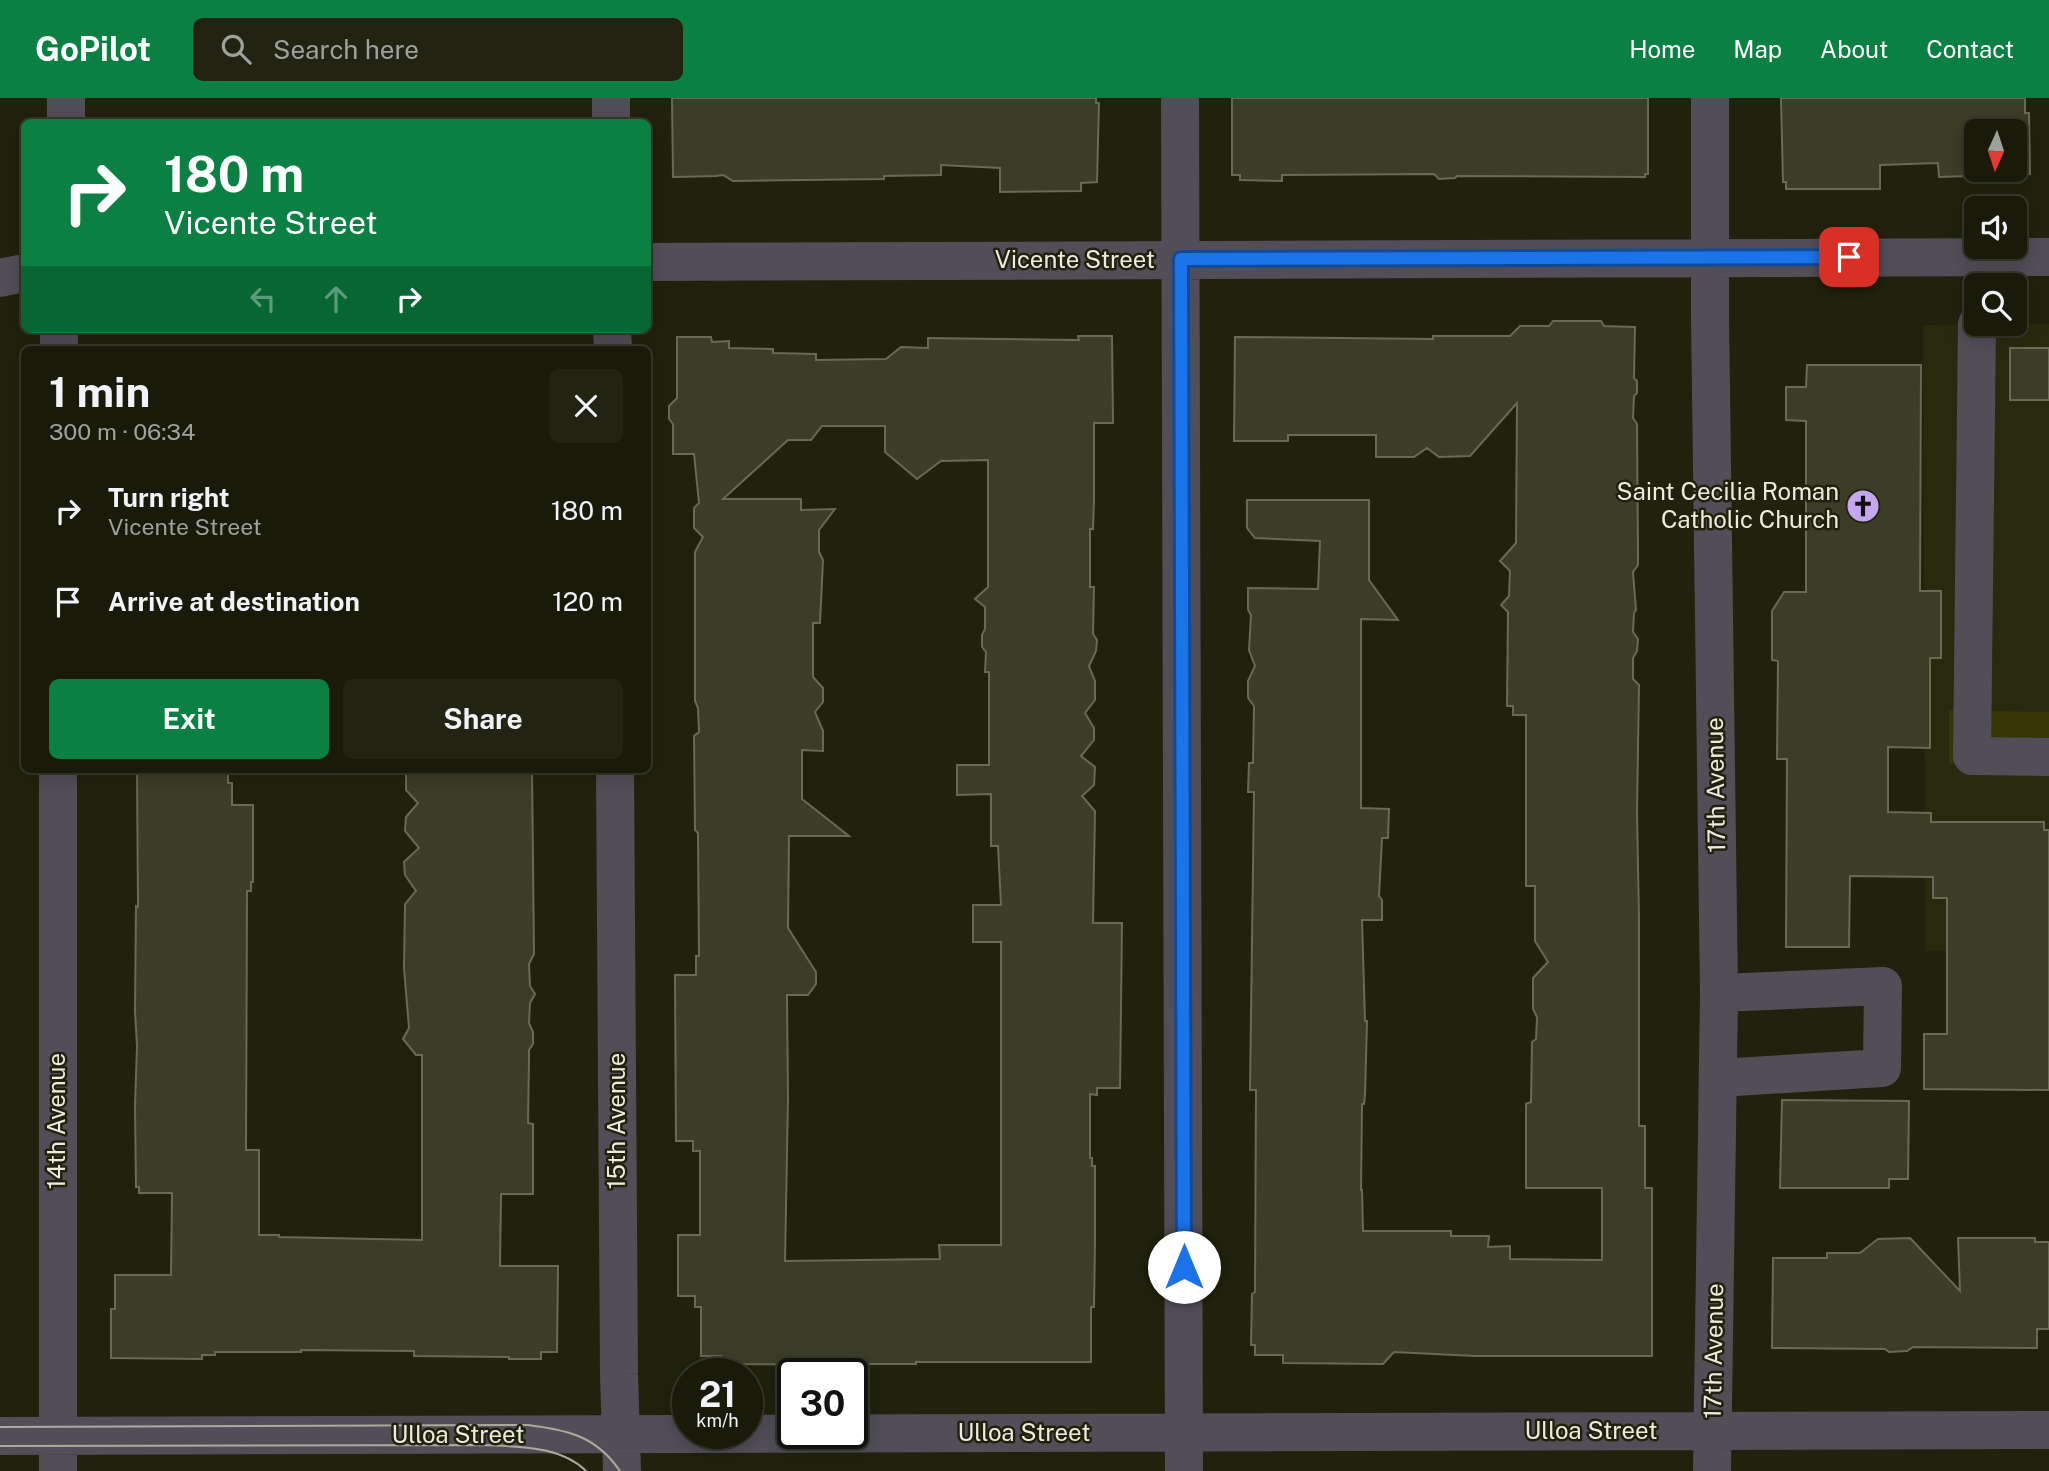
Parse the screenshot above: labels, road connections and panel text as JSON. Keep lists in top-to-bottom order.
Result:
{
  "streets": {
    "street": [
      "Vicente Street",
      "17th Avenue",
      "14th Avenue",
      "15th Avenue",
      "Ulloa Street"
    ]
  },
  "crossings": [
    ["Vicente Street", "17th Avenue"],
    ["17th Avenue", "Ulloa Street"],
    ["14th Avenue", "Ulloa Street"],
    ["15th Avenue", "Ulloa Street"]
  ],
  "places": {
    "church": ["Saint Cecilia Roman Catholic Church"]
  },
  "north": "bottom",
  "page": {
    "header": "GoPilot",
    "search": "Search here",
    "nav": [
      "Home",
      "Map",
      "About",
      "Contact"
    ],
    "turn": ["180 m", "Vicente Street"],
    "heading": ["1 min", "300 m · 06:34"],
    "list": [
      {
        "name": "Turn right",
        "note": "Vicente Street",
        "value": "180 m"
      },
      {
        "name": "Arrive at destination",
        "value": "120 m"
      }
    ],
    "buttons": ["Exit", "Share"],
    "speed": "21 km/h",
    "limit": "30"
  }
}
